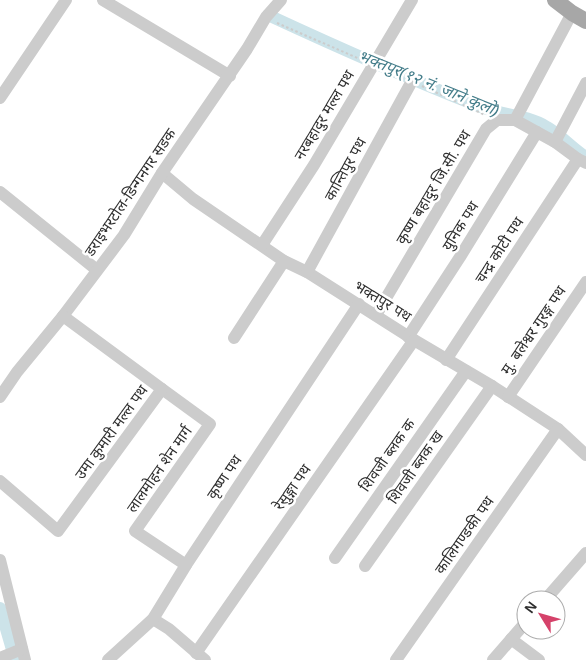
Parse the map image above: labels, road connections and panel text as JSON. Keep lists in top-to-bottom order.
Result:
{
  "streets": {
    "street": [
      "नरबहादुर मल्ल पथ",
      "कान्तिपुर पथ",
      "कृष्ण बहादुर जि.सी. पथ",
      "डराइभरटोल-डिन्गनगर सडक",
      "युनिक पथ",
      "चन्द्र कोटी पथ",
      "भक्तपुर पथ",
      "मु. बलेश्वर गुरङ्ग पथ",
      "उमा कुमारी मल्ल पथ",
      "शिवजी ब्लक क",
      "शिवजी ब्लक ख",
      "लालमोहन शेन मार्ग",
      "कृष्ण पथ",
      "रेसुङ्गा पथ",
      "कालिगण्डकी पथ"
    ]
  },
  "crossings": [
    ["नरबहादुर मल्ल पथ", "भक्तपुर पथ"],
    ["कान्तिपुर पथ", "भक्तपुर पथ"],
    ["कृष्ण बहादुर जि.सी. पथ", "भक्तपुर पथ"],
    ["डराइभरटोल-डिन्गनगर सडक", "भक्तपुर पथ"],
    ["डराइभरटोल-डिन्गनगर सडक", "उमा कुमारी मल्ल पथ"],
    ["युनिक पथ", "भक्तपुर पथ"],
    ["युनिक पथ", "रेसुङ्गा पथ"],
    ["चन्द्र कोटी पथ", "भक्तपुर पथ"],
    ["भक्तपुर पथ", "मु. बलेश्वर गुरङ्ग पथ"],
    ["भक्तपुर पथ", "शिवजी ब्लक क"],
    ["भक्तपुर पथ", "शिवजी ब्लक ख"],
    ["भक्तपुर पथ", "कृष्ण पथ"],
    ["भक्तपुर पथ", "रेसुङ्गा पथ"],
    ["भक्तपुर पथ", "कालिगण्डकी पथ"],
    ["उमा कुमारी मल्ल पथ", "लालमोहन शेन मार्ग"],
    ["लालमोहन शेन मार्ग", "कृष्ण पथ"]
  ],
  "water": ["भक्तपुर(१२ नं. जाने कुलो)"],
  "north": "top left"
}
